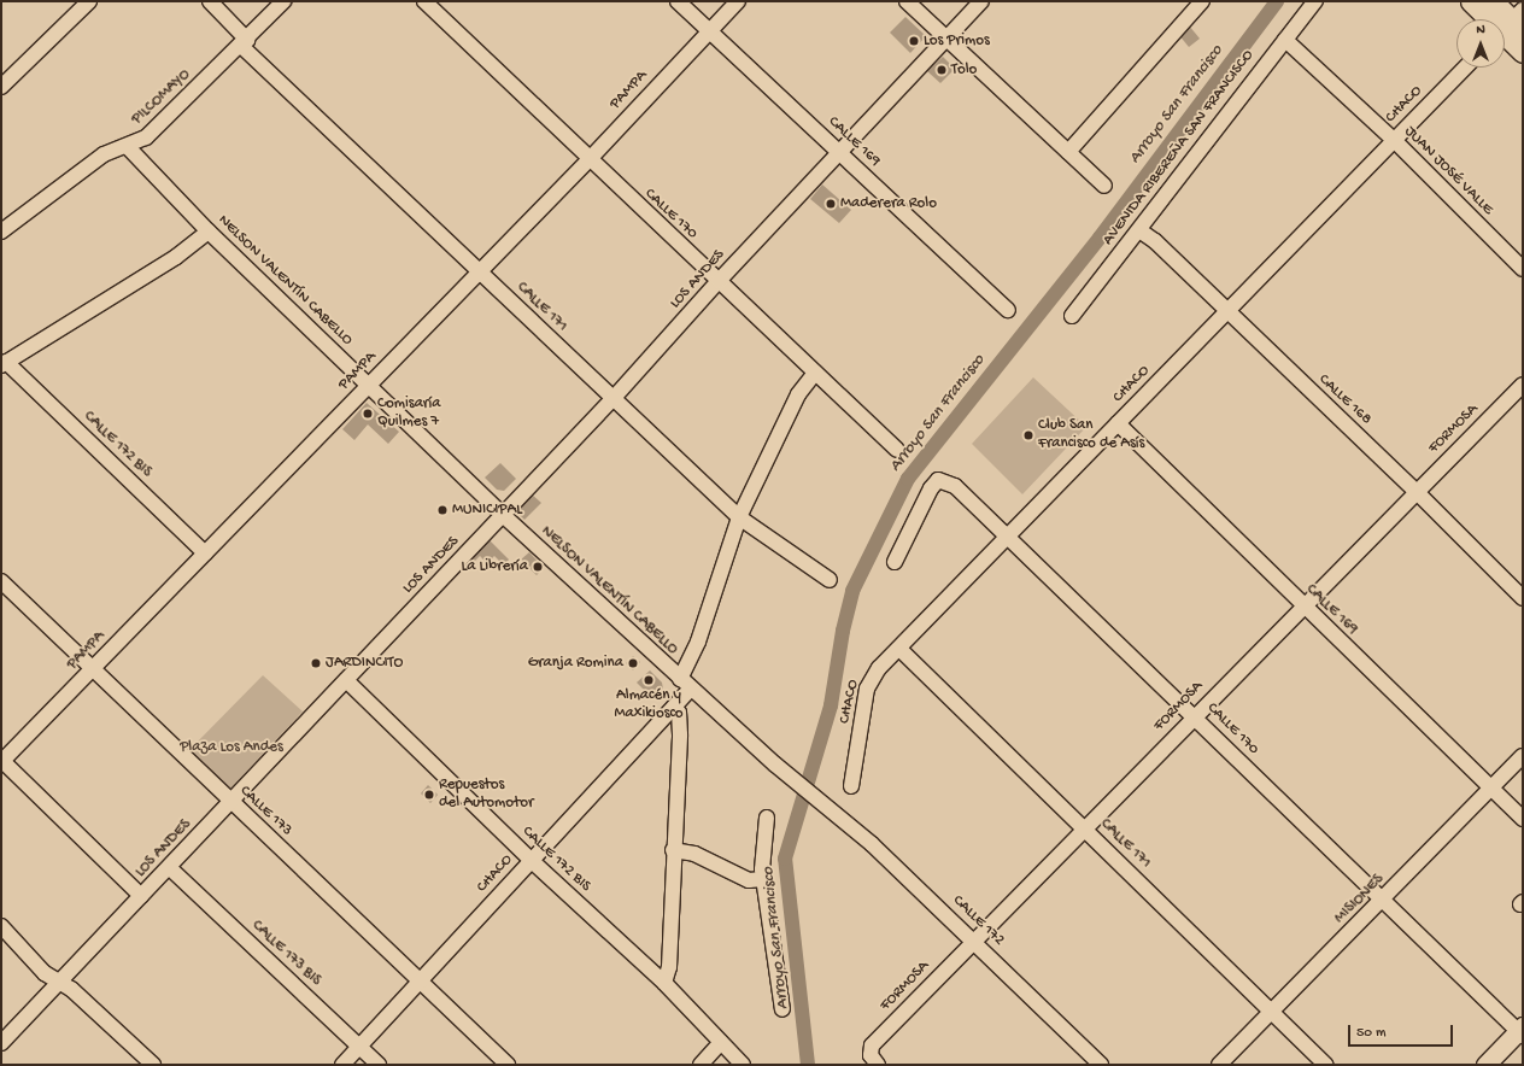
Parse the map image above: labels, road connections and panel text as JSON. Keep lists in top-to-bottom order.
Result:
{
  "streets": {
    "street": [
      "PAMPA",
      "PILCOMAYO",
      "CHACO",
      "CALLE 169",
      "AVENIDA RIBEREÑA SAN FRANCISCO",
      "JUAN JOSÉ VALLE",
      "CALLE 170",
      "LOS ANDES",
      "NELSON VALENTÍN CABELLO",
      "CALLE 171",
      "CALLE 168",
      "FORMOSA",
      "CALLE 172 BIS",
      "CALLE 173",
      "MISIONES",
      "CALLE 172",
      "CALLE 173 BIS"
    ]
  },
  "crossings": [
    ["PAMPA", "CALLE 169"],
    ["PAMPA", "CALLE 170"],
    ["PAMPA", "NELSON VALENTÍN CABELLO"],
    ["PAMPA", "CALLE 171"],
    ["PAMPA", "CALLE 172 BIS"],
    ["PAMPA", "CALLE 173"],
    ["PILCOMAYO", "NELSON VALENTÍN CABELLO"],
    ["PILCOMAYO", "CALLE 171"],
    ["CHACO", "CALLE 169"],
    ["CHACO", "JUAN JOSÉ VALLE"],
    ["CHACO", "CALLE 170"],
    ["CHACO", "NELSON VALENTÍN CABELLO"],
    ["CHACO", "CALLE 171"],
    ["CHACO", "CALLE 168"],
    ["CHACO", "CALLE 172 BIS"],
    ["CHACO", "CALLE 173"],
    ["CHACO", "CALLE 173 BIS"],
    ["CALLE 169", "LOS ANDES"],
    ["CALLE 169", "FORMOSA"],
    ["CALLE 169", "MISIONES"],
    ["AVENIDA RIBEREÑA SAN FRANCISCO", "JUAN JOSÉ VALLE"],
    ["AVENIDA RIBEREÑA SAN FRANCISCO", "CALLE 168"],
    ["CALLE 170", "LOS ANDES"],
    ["CALLE 170", "FORMOSA"],
    ["CALLE 170", "MISIONES"],
    ["LOS ANDES", "NELSON VALENTÍN CABELLO"],
    ["LOS ANDES", "CALLE 171"],
    ["LOS ANDES", "CALLE 172 BIS"],
    ["LOS ANDES", "CALLE 173"],
    ["LOS ANDES", "CALLE 173 BIS"],
    ["NELSON VALENTÍN CABELLO", "CALLE 172"],
    ["CALLE 171", "FORMOSA"],
    ["CALLE 171", "MISIONES"],
    ["CALLE 168", "FORMOSA"],
    ["FORMOSA", "CALLE 172"]
  ],
  "water": ["Arroyo San Francisco"],
  "parks": ["Plaza Los Andes"],
  "places": [
    "Los Primos",
    "Tolo",
    "Maderera Rolo",
    "Comisaría Quilmes 7",
    "Club San Francisco de Asís",
    "MUNICIPAL",
    "La Librería",
    "JARDINCITO",
    "Granja Romina",
    "Almacén y Maxikiosco",
    "Repuestos del Automotor"
  ],
  "scale_bar": "50 m",
  "north": "top"
}
